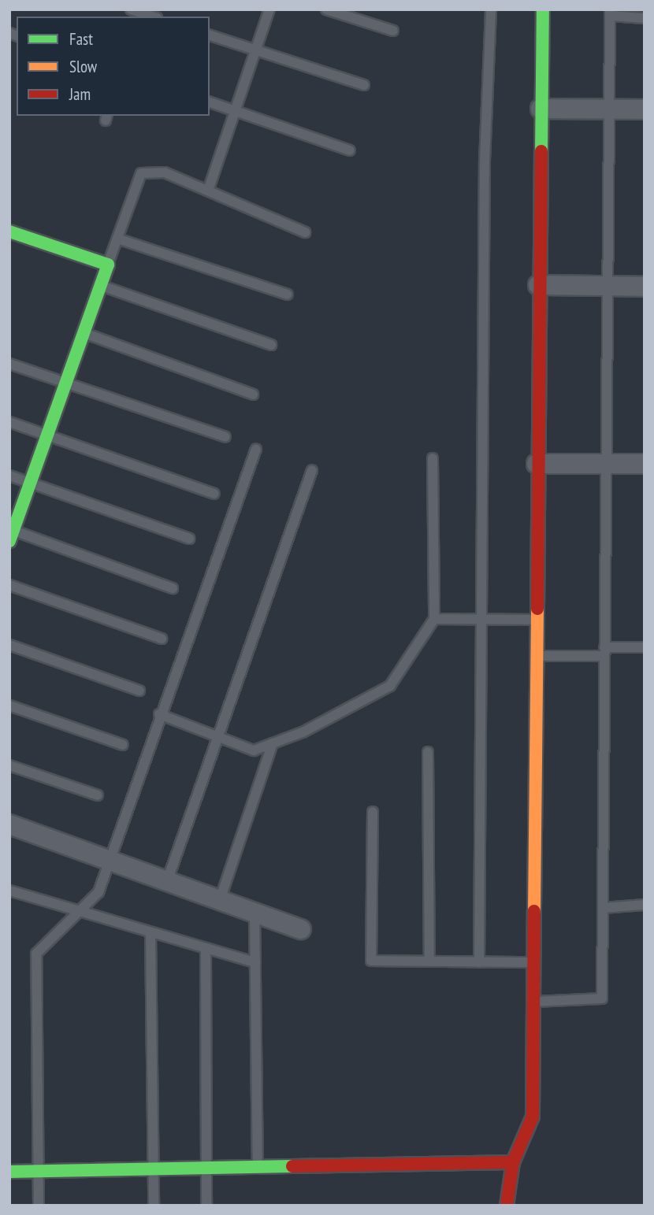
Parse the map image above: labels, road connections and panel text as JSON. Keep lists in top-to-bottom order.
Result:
{
  "legend": ["Fast", "Slow", "Jam"]
}
